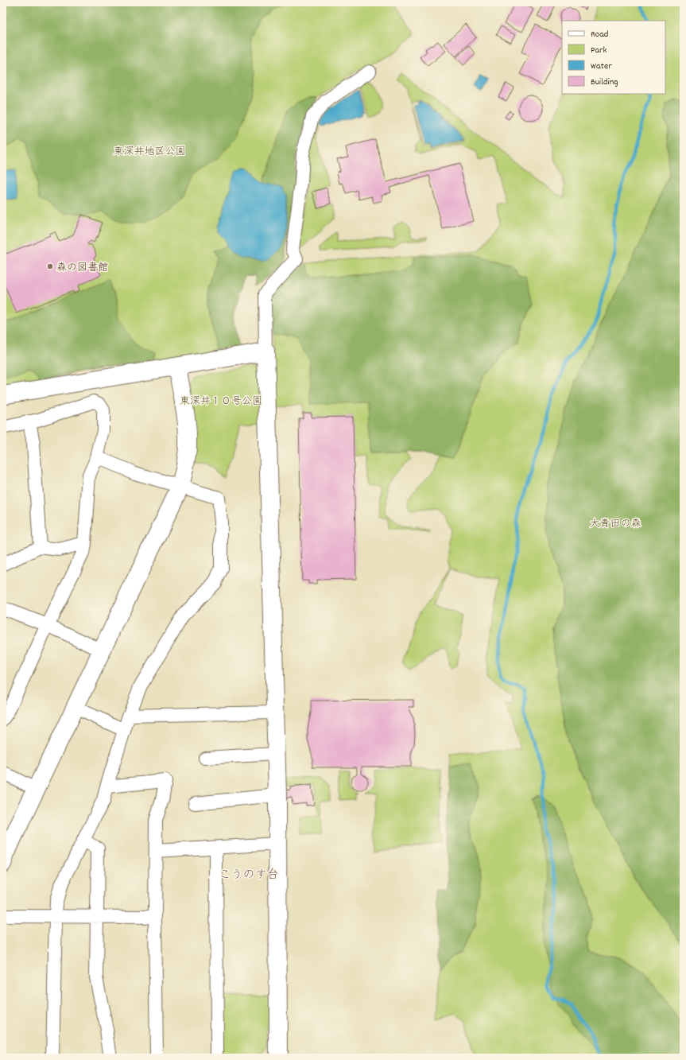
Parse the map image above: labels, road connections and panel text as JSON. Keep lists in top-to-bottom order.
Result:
{
  "districts": ["こうのす台"],
  "parks": ["東深井地区公園", "東深井１０号公園", "大青田の森"],
  "places": ["森の図書館"],
  "legend": [
    "Road",
    "Park",
    "Water",
    "Building"
  ]
}
